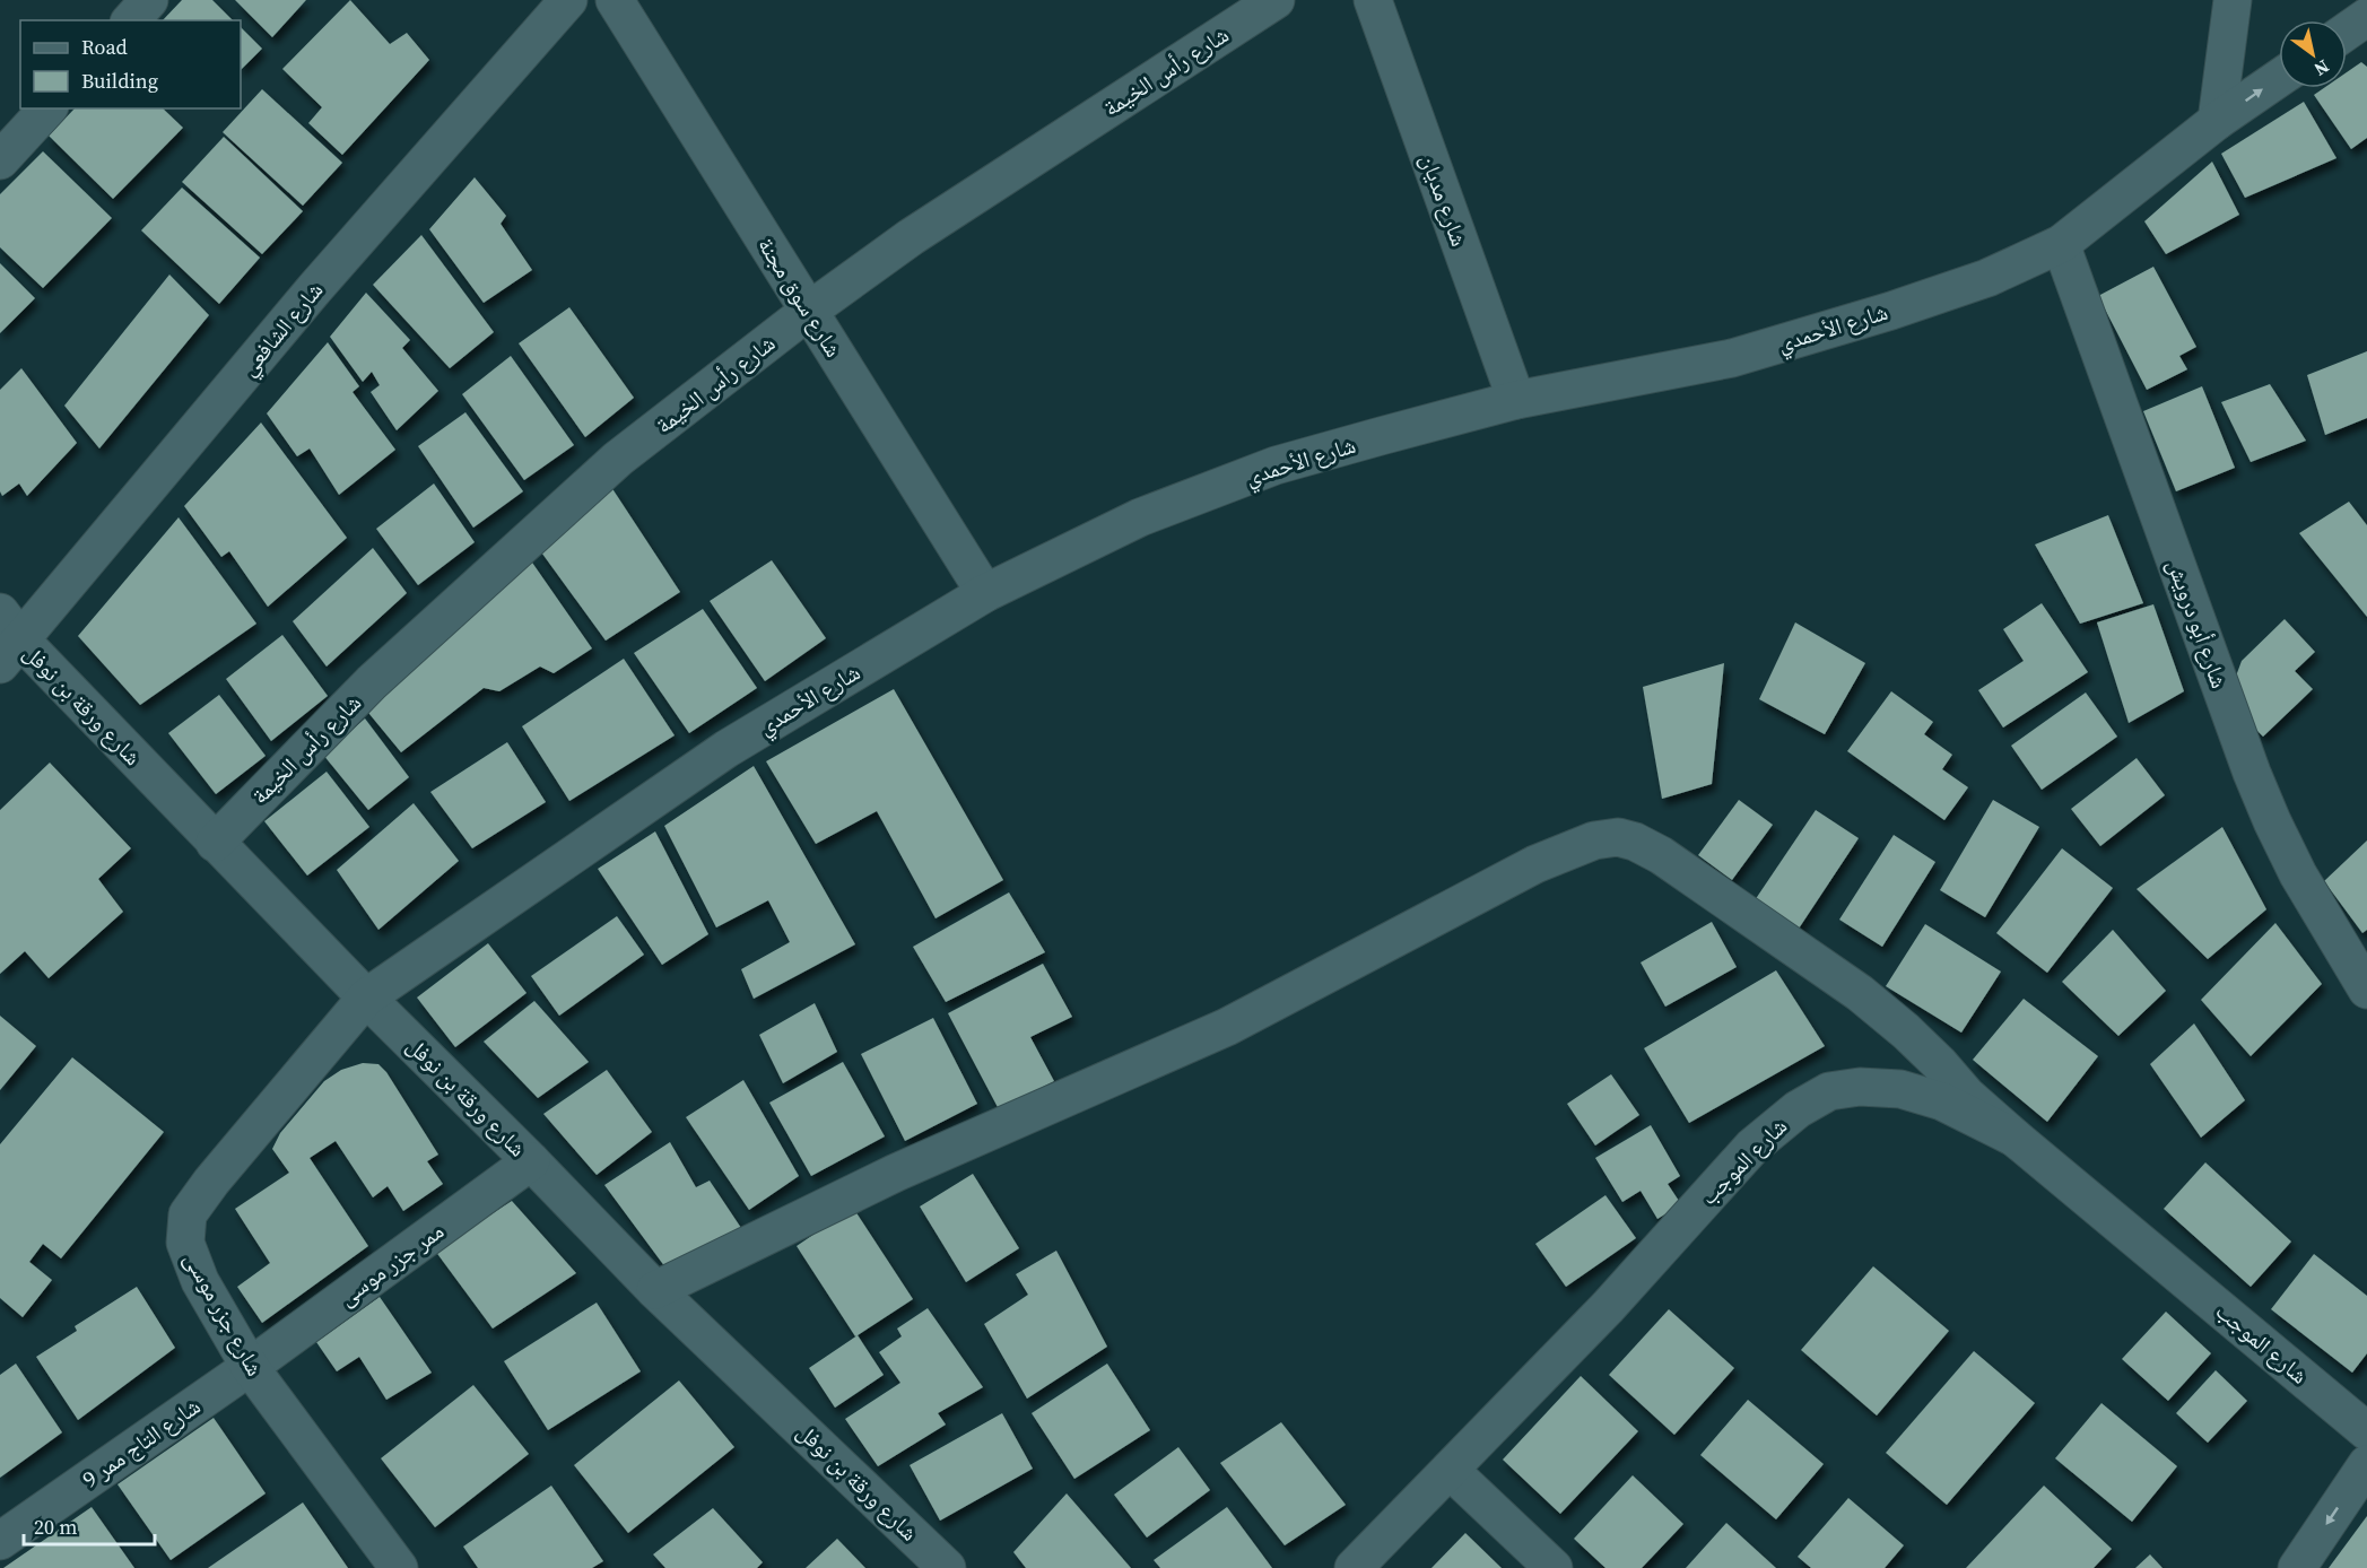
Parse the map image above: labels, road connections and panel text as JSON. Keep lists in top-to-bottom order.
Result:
{
  "streets": {
    "street": [
      "شارع رأس الخيمة",
      "شارع مديان",
      "شارع سوق مجنة",
      "شارع الأحمدي",
      "شارع الشافعي",
      "شارع أبو درويش",
      "شارع ورقة بن نوفل",
      "شارع الموجب",
      "ممر جزر موسى",
      "شارع جزر موسى",
      "شارع التاج ممر 9"
    ]
  },
  "crossings": [
    ["شارع رأس الخيمة", "شارع سوق مجنة"],
    ["شارع رأس الخيمة", "شارع ورقة بن نوفل"],
    ["شارع مديان", "شارع الأحمدي"],
    ["شارع سوق مجنة", "شارع الأحمدي"],
    ["شارع الأحمدي", "شارع أبو درويش"],
    ["شارع الأحمدي", "شارع ورقة بن نوفل"],
    ["شارع الأحمدي", "شارع جزر موسى"],
    ["شارع الشافعي", "شارع ورقة بن نوفل"],
    ["شارع ورقة بن نوفل", "ممر جزر موسى"],
    ["شارع ورقة بن نوفل", "شارع جزر موسى"],
    ["ممر جزر موسى", "شارع جزر موسى"],
    ["ممر جزر موسى", "شارع التاج ممر 9"],
    ["شارع جزر موسى", "شارع التاج ممر 9"]
  ],
  "legend": ["Road", "Building"],
  "scale_bar": "20 m",
  "north": "bottom right"
}
